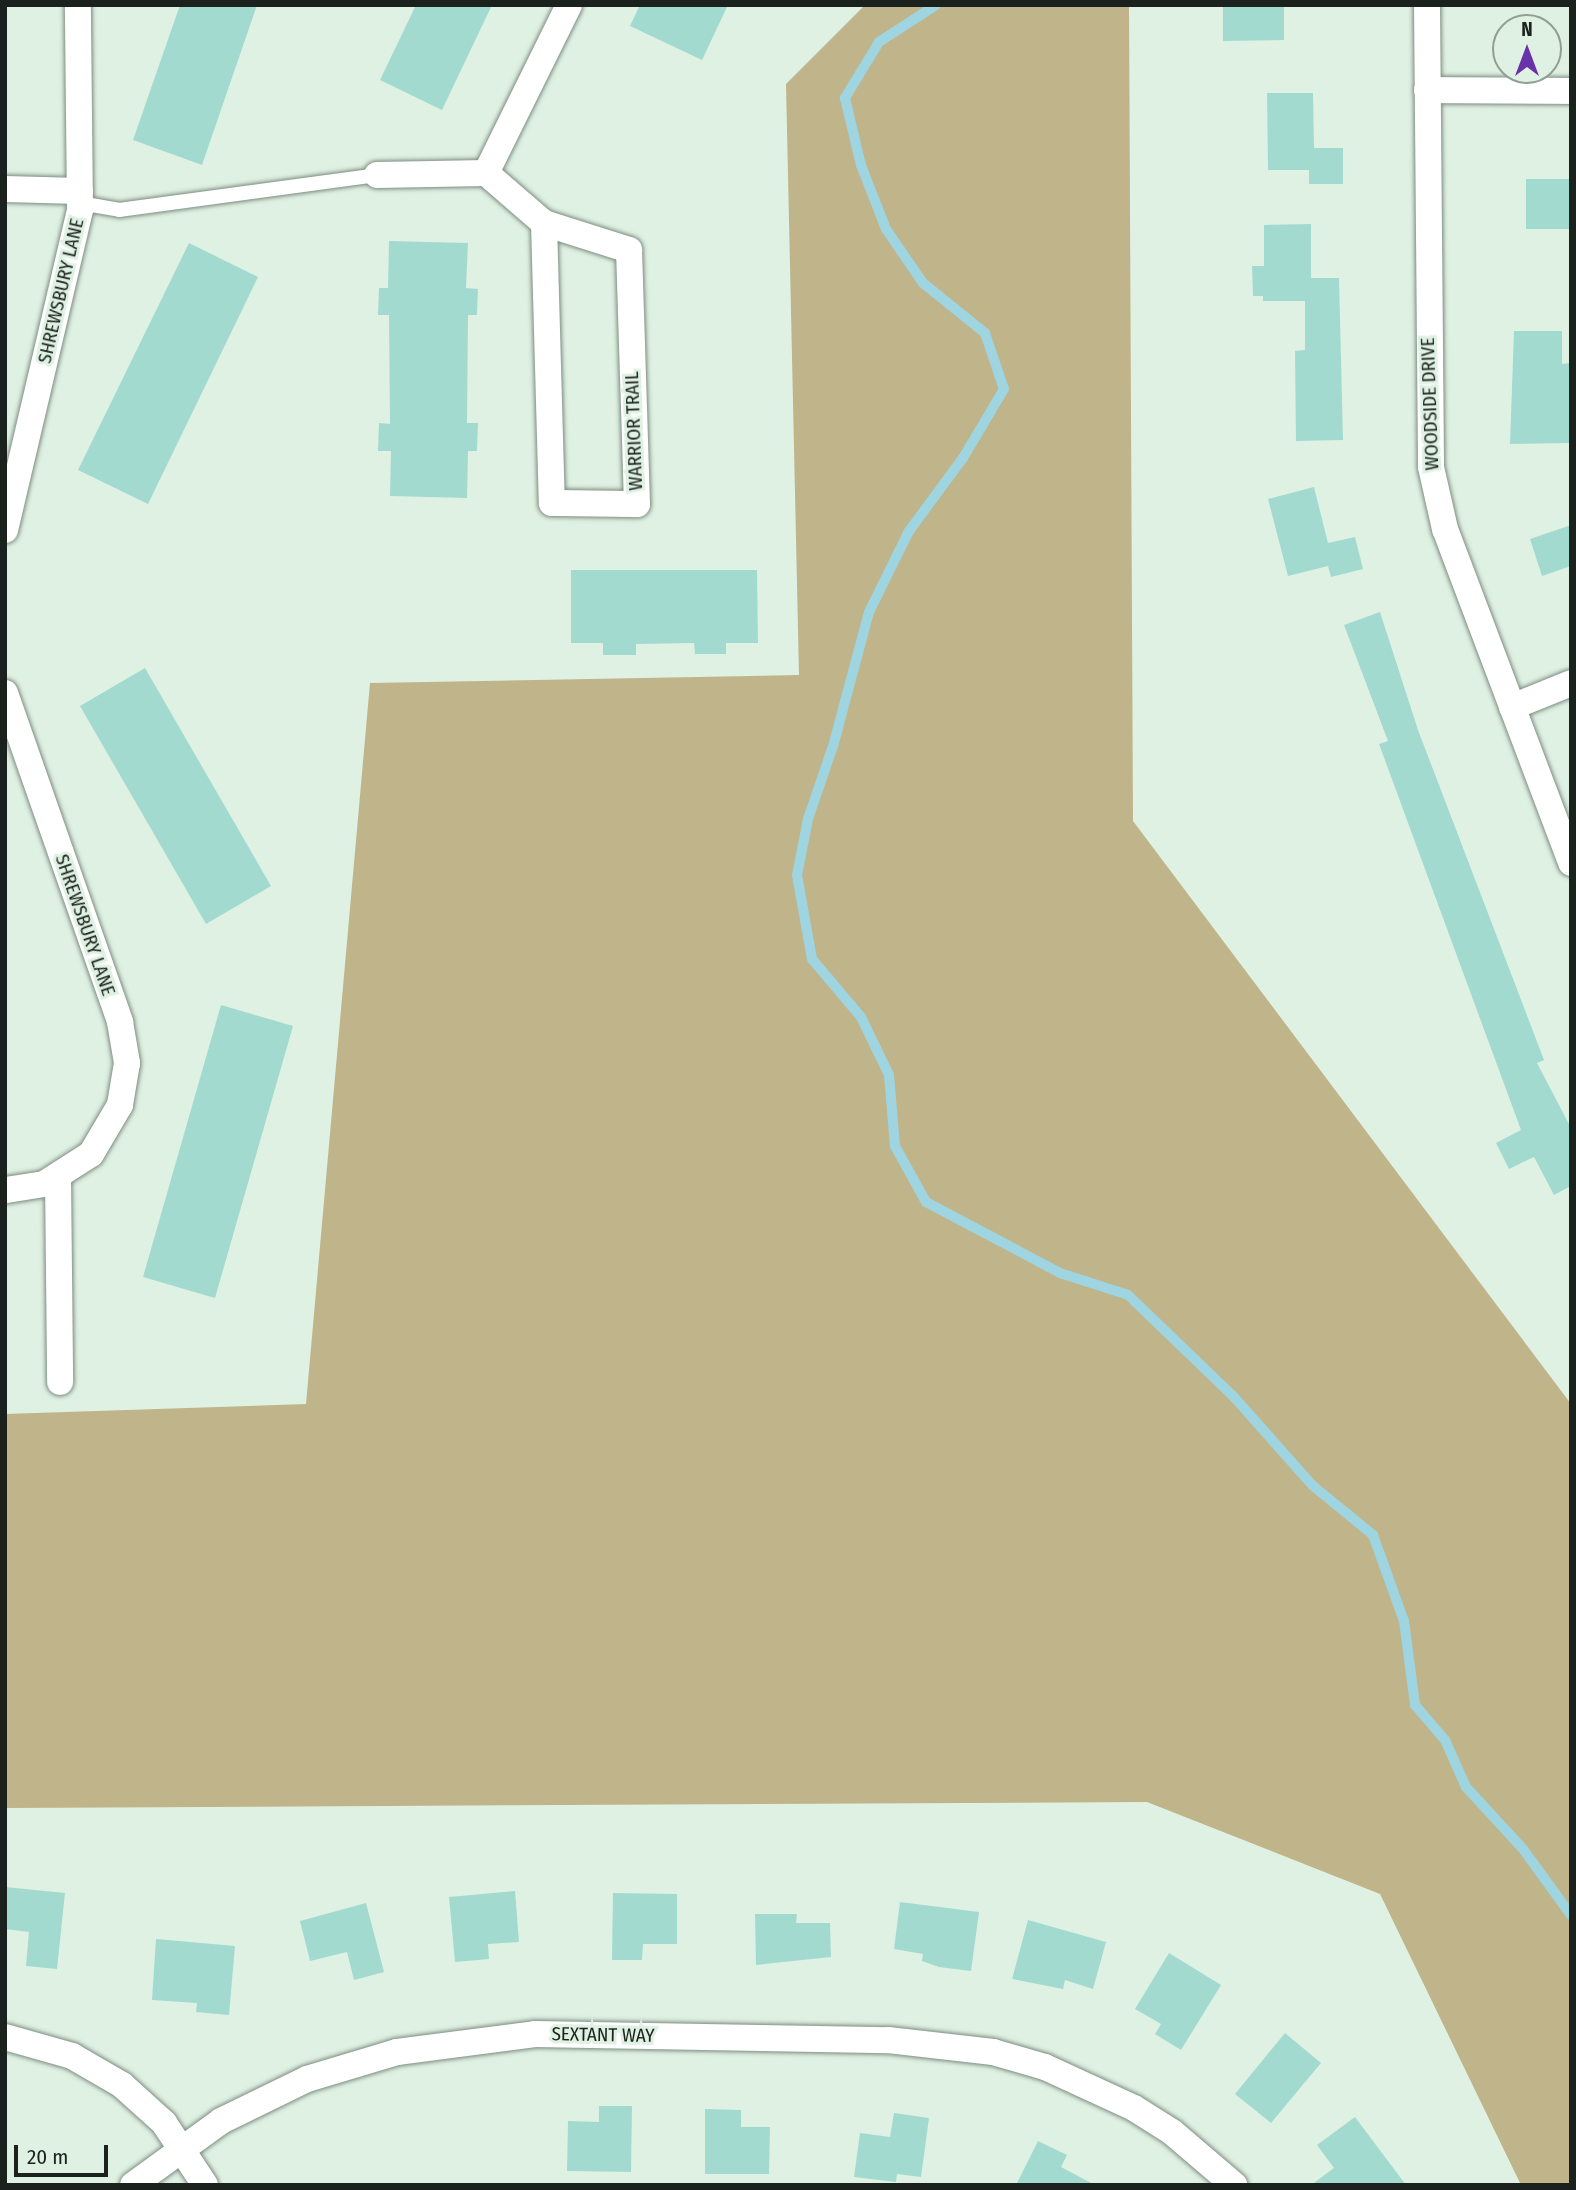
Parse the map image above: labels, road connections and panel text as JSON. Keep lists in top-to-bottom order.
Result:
{
  "streets": {
    "street": [
      "SHREWSBURY LANE",
      "WOODSIDE DRIVE",
      "WARRIOR TRAIL",
      "SEXTANT WAY"
    ]
  },
  "scale_bar": "20 m",
  "north": "top"
}
